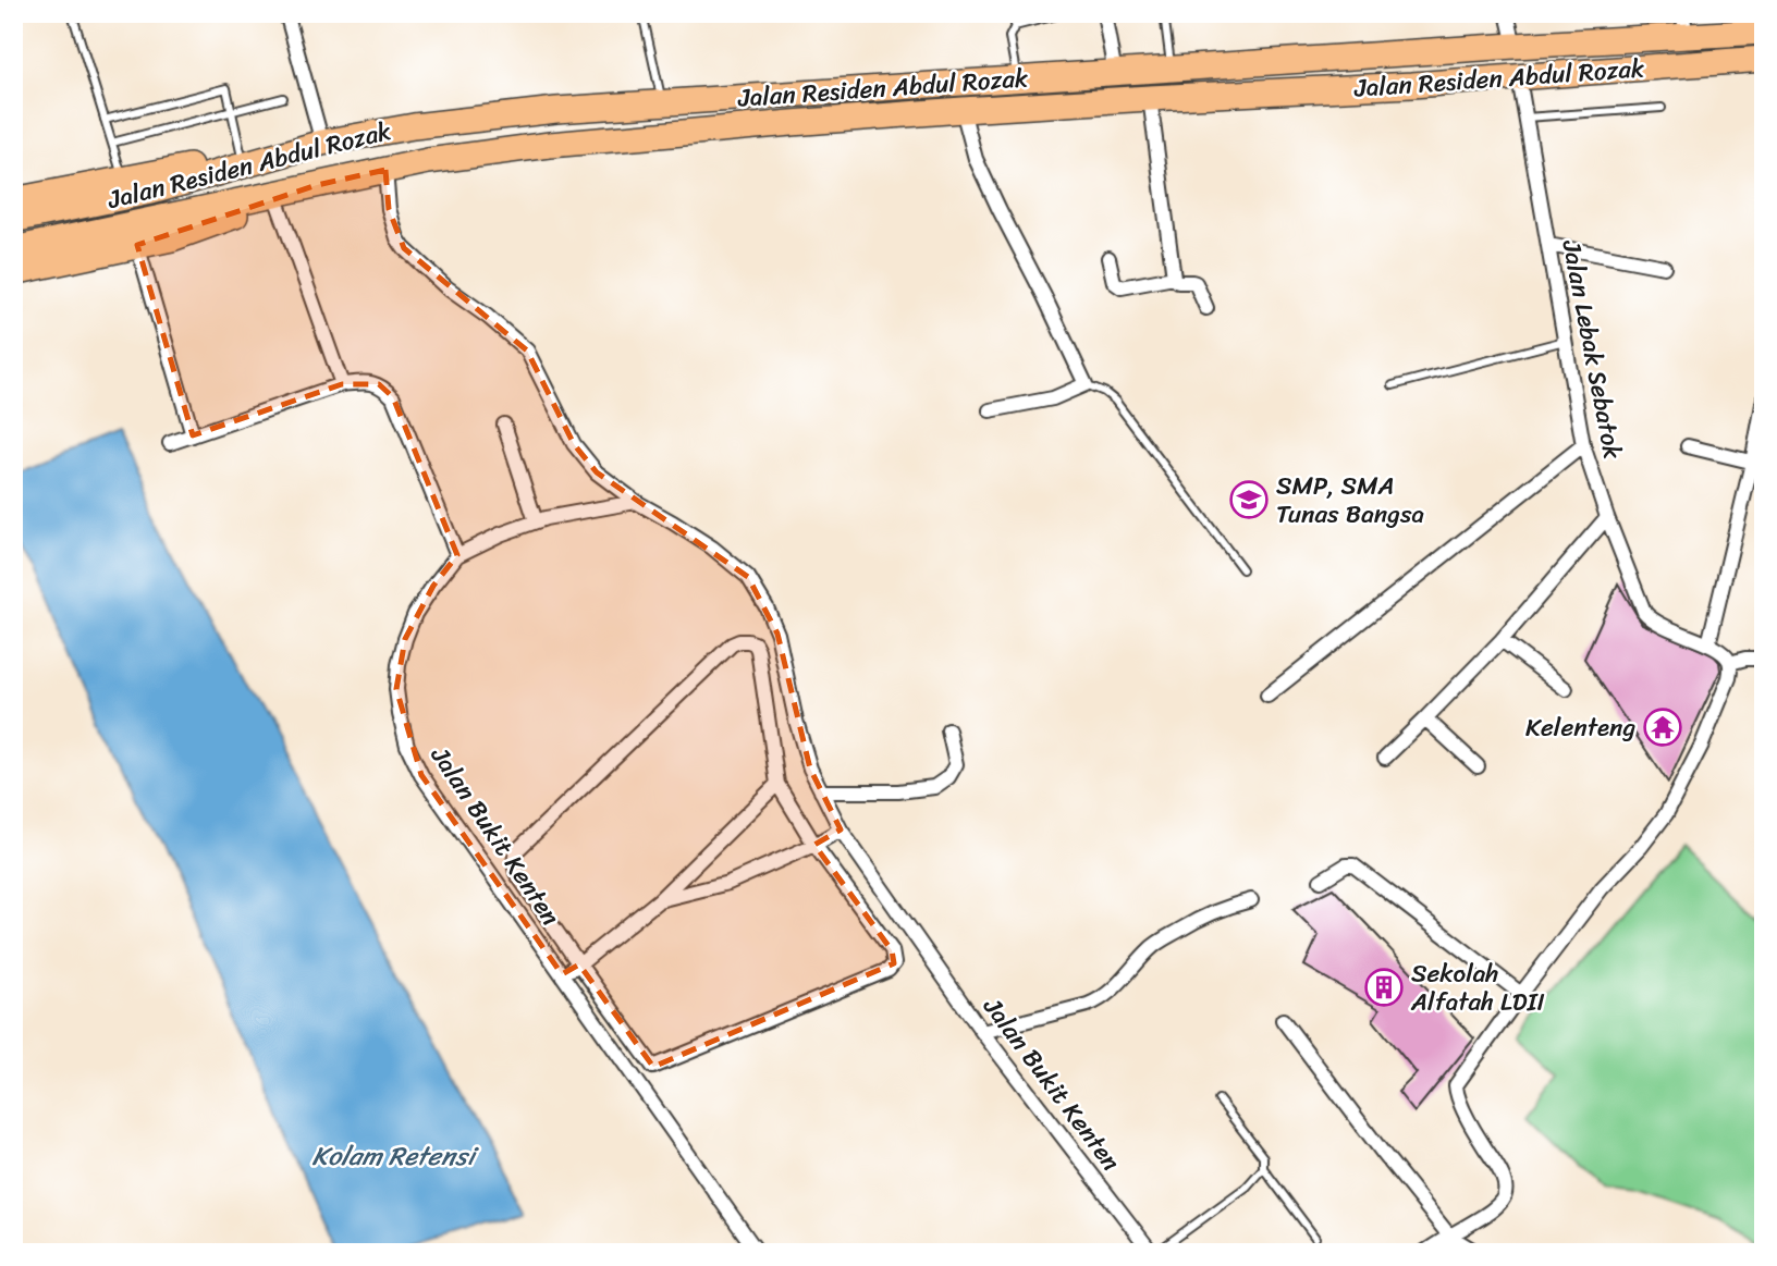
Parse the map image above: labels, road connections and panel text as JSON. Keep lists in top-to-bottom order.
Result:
{
  "streets": {
    "highway": ["Jalan Residen Abdul Rozak"],
    "street": ["Jalan Lebak Sebatok", "Jalan Bukit Kenten"]
  },
  "crossings": [
    ["Jalan Residen Abdul Rozak", "Jalan Lebak Sebatok"]
  ],
  "water": ["Kolam Retensi"],
  "places": {
    "school or university": ["SMP, SMA Tunas Bangsa"],
    "temple": ["Kelenteng"],
    "building": ["Sekolah Alfatah LDII"]
  }
}
